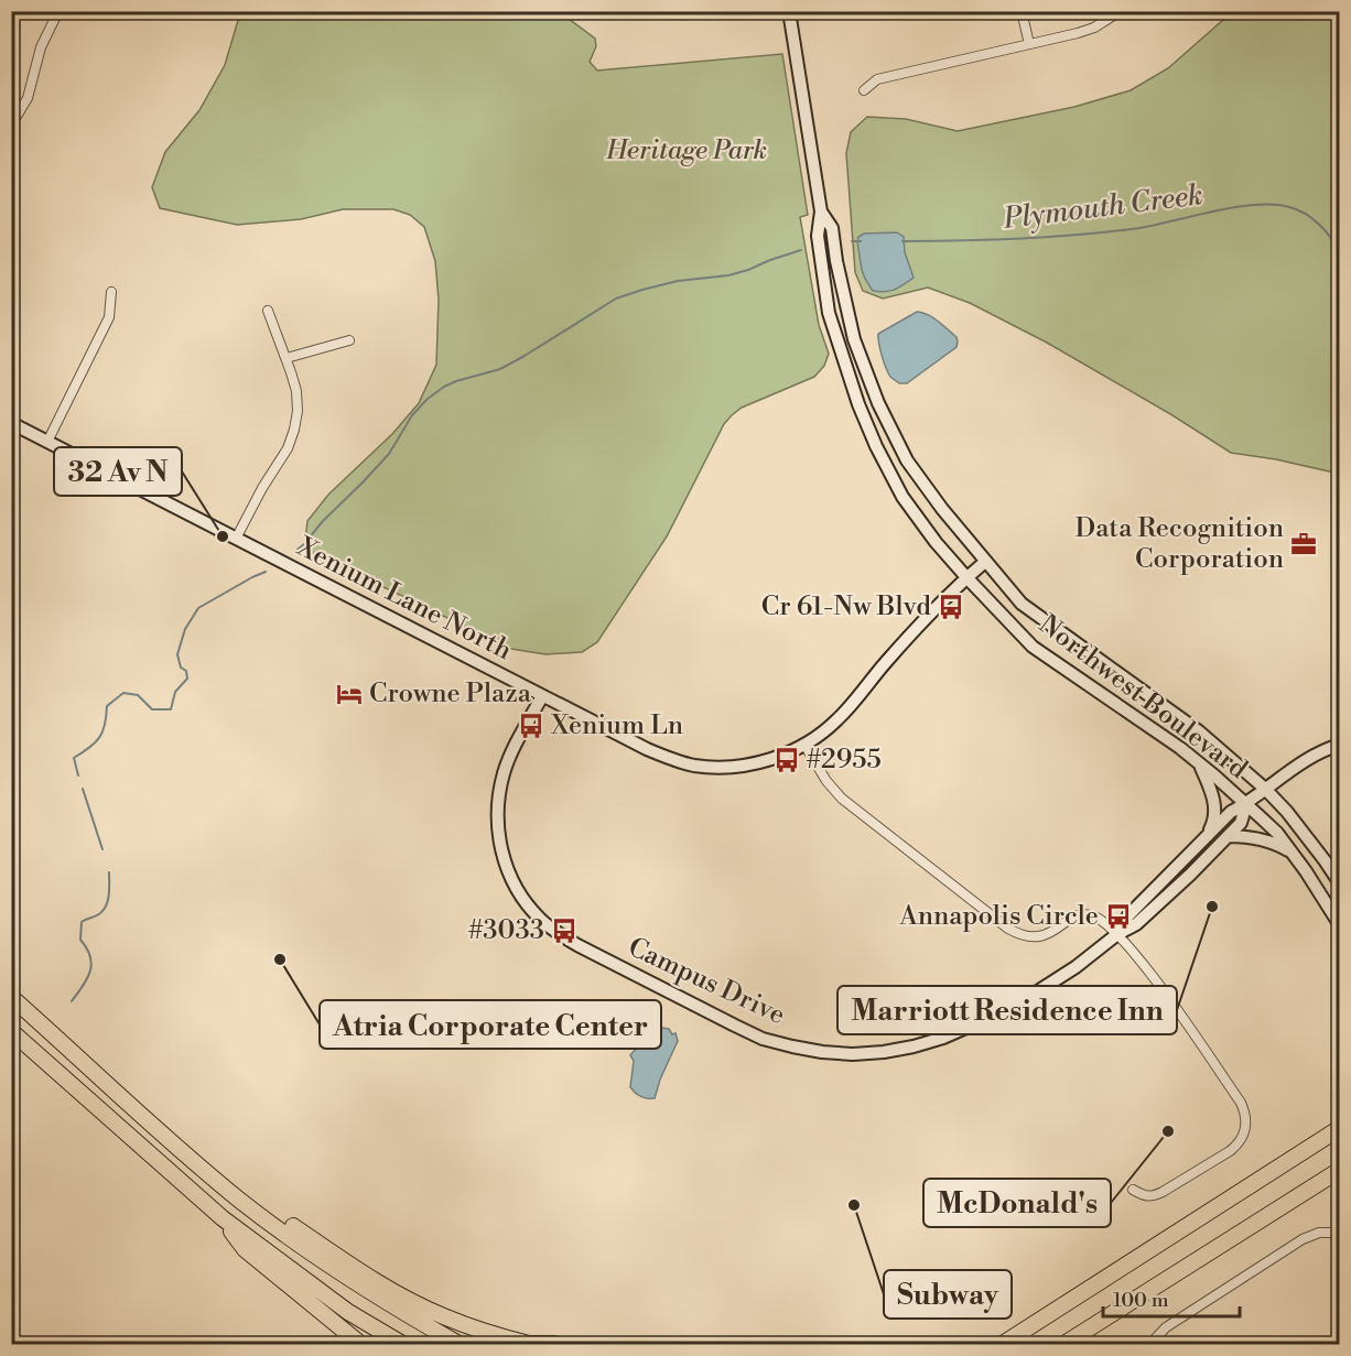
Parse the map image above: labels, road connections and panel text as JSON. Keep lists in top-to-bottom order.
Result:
{
  "streets": {
    "street": ["Xenium Lane North", "Northwest Boulevard", "Campus Drive"]
  },
  "crossings": [
    ["Xenium Lane North", "Northwest Boulevard"],
    ["Xenium Lane North", "Campus Drive"],
    ["Northwest Boulevard", "Campus Drive"]
  ],
  "water": ["Plymouth Creek"],
  "parks": ["Heritage Park"],
  "places": {
    "other": [
      "32 Av N",
      "Marriott Residence Inn",
      "Atria Corporate Center",
      "McDonald's",
      "Subway"
    ],
    "office": ["Data Recognition Corporation"],
    "bus stop": [
      "Cr 61-Nw Blvd",
      "Xenium Ln",
      "#2955",
      "Annapolis Circle",
      "#3033"
    ],
    "hotel": ["Crowne Plaza"]
  },
  "scale_bar": "100 m"
}
